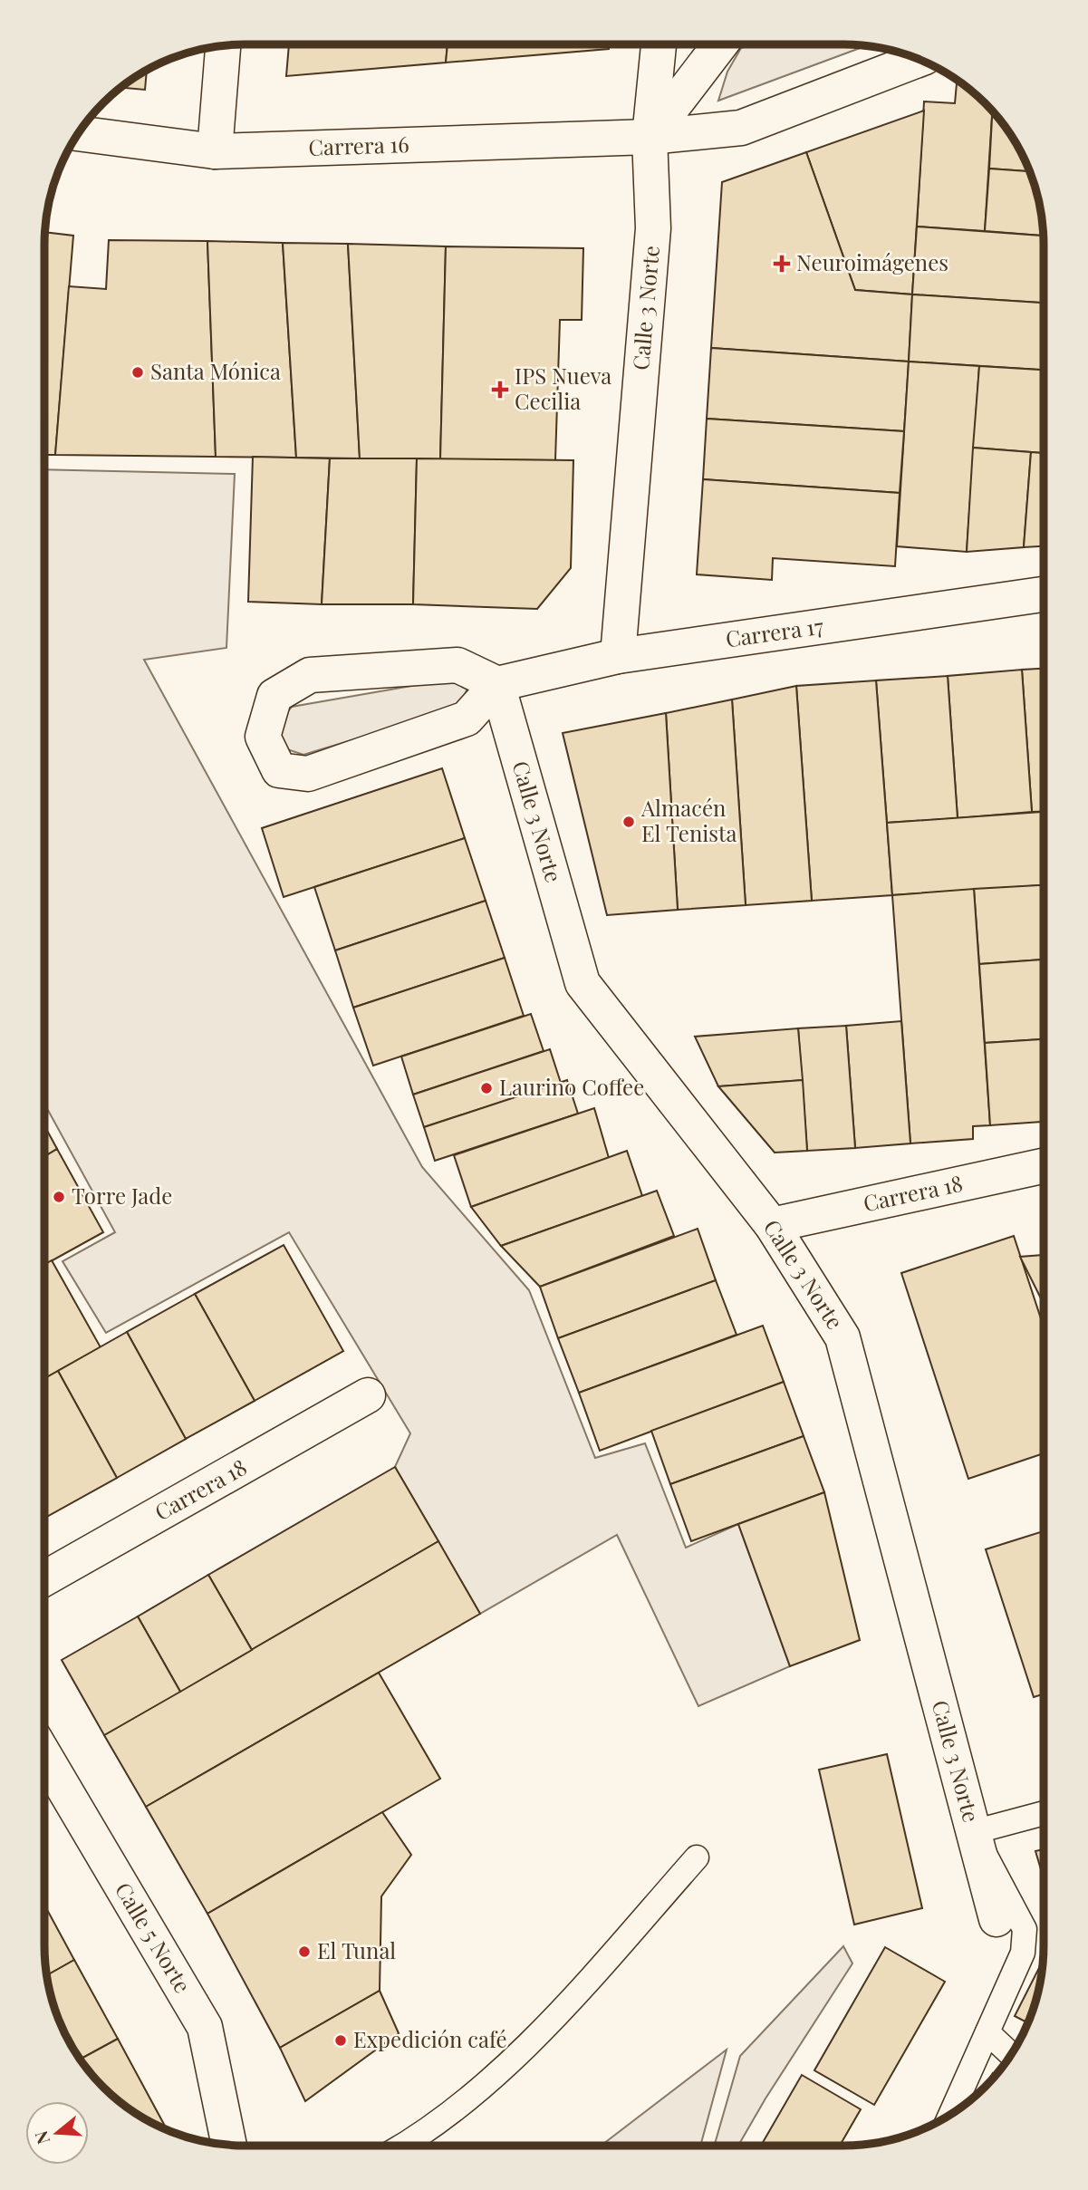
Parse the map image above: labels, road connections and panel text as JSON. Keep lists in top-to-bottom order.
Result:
{
  "streets": {
    "street": [
      "Carrera 16",
      "Calle 3 Norte",
      "Carrera 17",
      "Carrera 18",
      "Calle 5 Norte"
    ]
  },
  "crossings": [
    ["Carrera 16", "Calle 3 Norte"],
    ["Calle 3 Norte", "Carrera 17"],
    ["Calle 3 Norte", "Carrera 18"]
  ],
  "places": {
    "health": ["Neuroimágenes", "IPS Nueva Cecilia"],
    "other": [
      "Santa Mónica",
      "Almacén El Tenista",
      "Laurino Coffee",
      "Torre Jade",
      "El Tunal",
      "Expedición café"
    ]
  },
  "north": "left"
}
